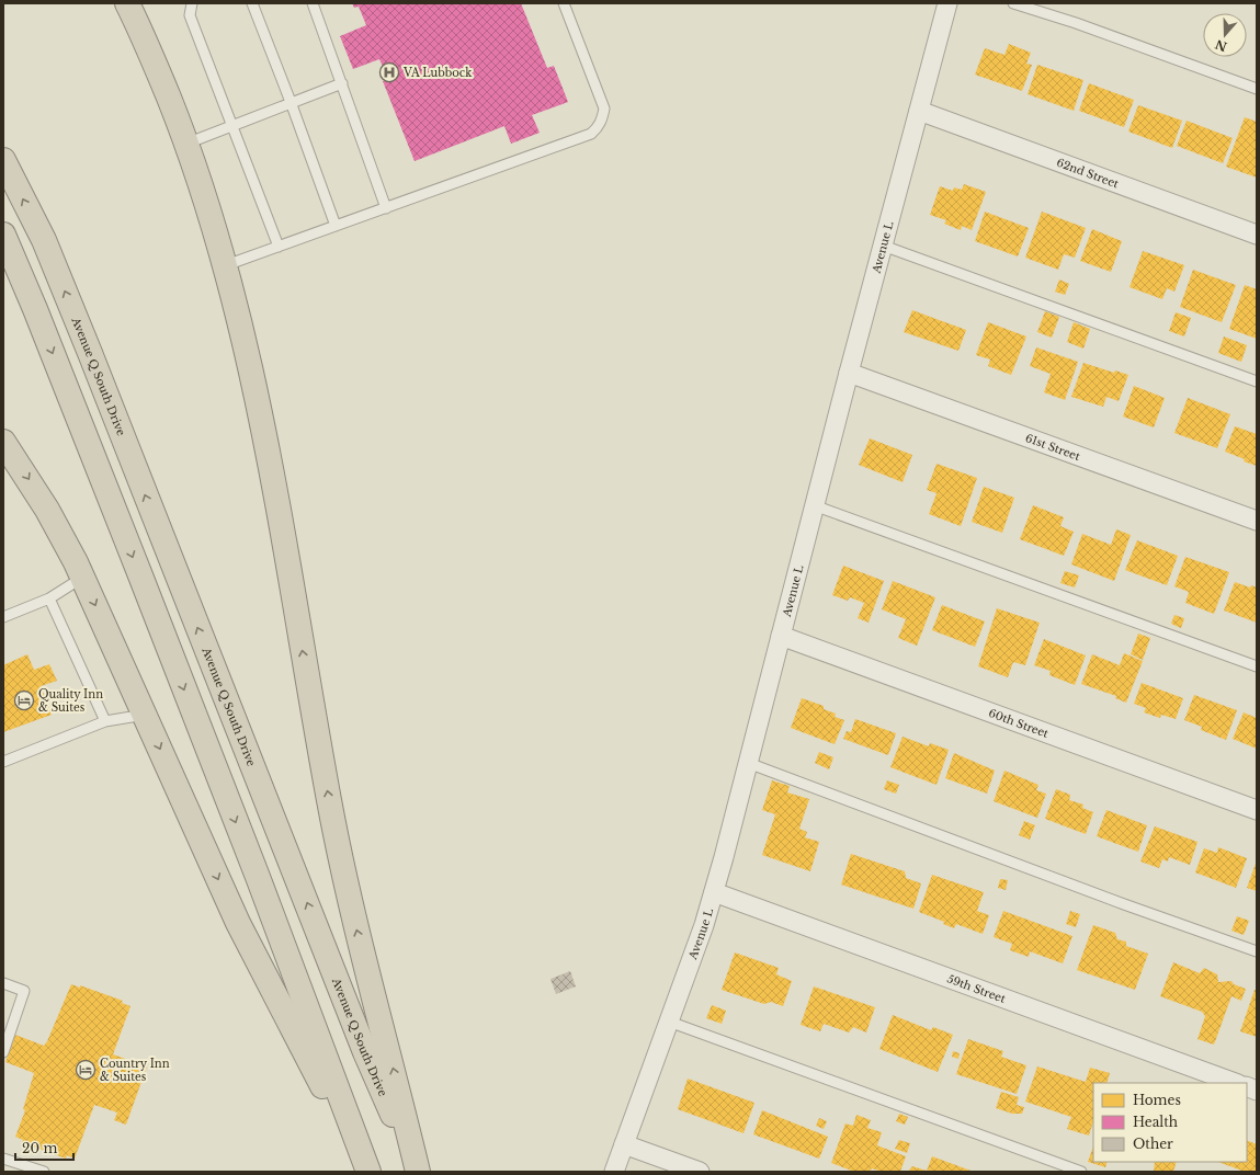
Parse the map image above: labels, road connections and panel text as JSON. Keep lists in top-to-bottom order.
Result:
{
  "streets": {
    "highway": ["Avenue Q South Drive"],
    "street": [
      "62nd Street",
      "Avenue L",
      "61st Street",
      "60th Street",
      "59th Street"
    ]
  },
  "crossings": [
    ["62nd Street", "Avenue L"],
    ["Avenue L", "61st Street"],
    ["Avenue L", "60th Street"],
    ["Avenue L", "59th Street"]
  ],
  "places": {
    "hospital": ["VA Lubbock"],
    "hotel": ["Quality Inn & Suites", "Country Inn & Suites"]
  },
  "legend": ["Homes", "Health", "Other"],
  "scale_bar": "20 m",
  "north": "bottom"
}
